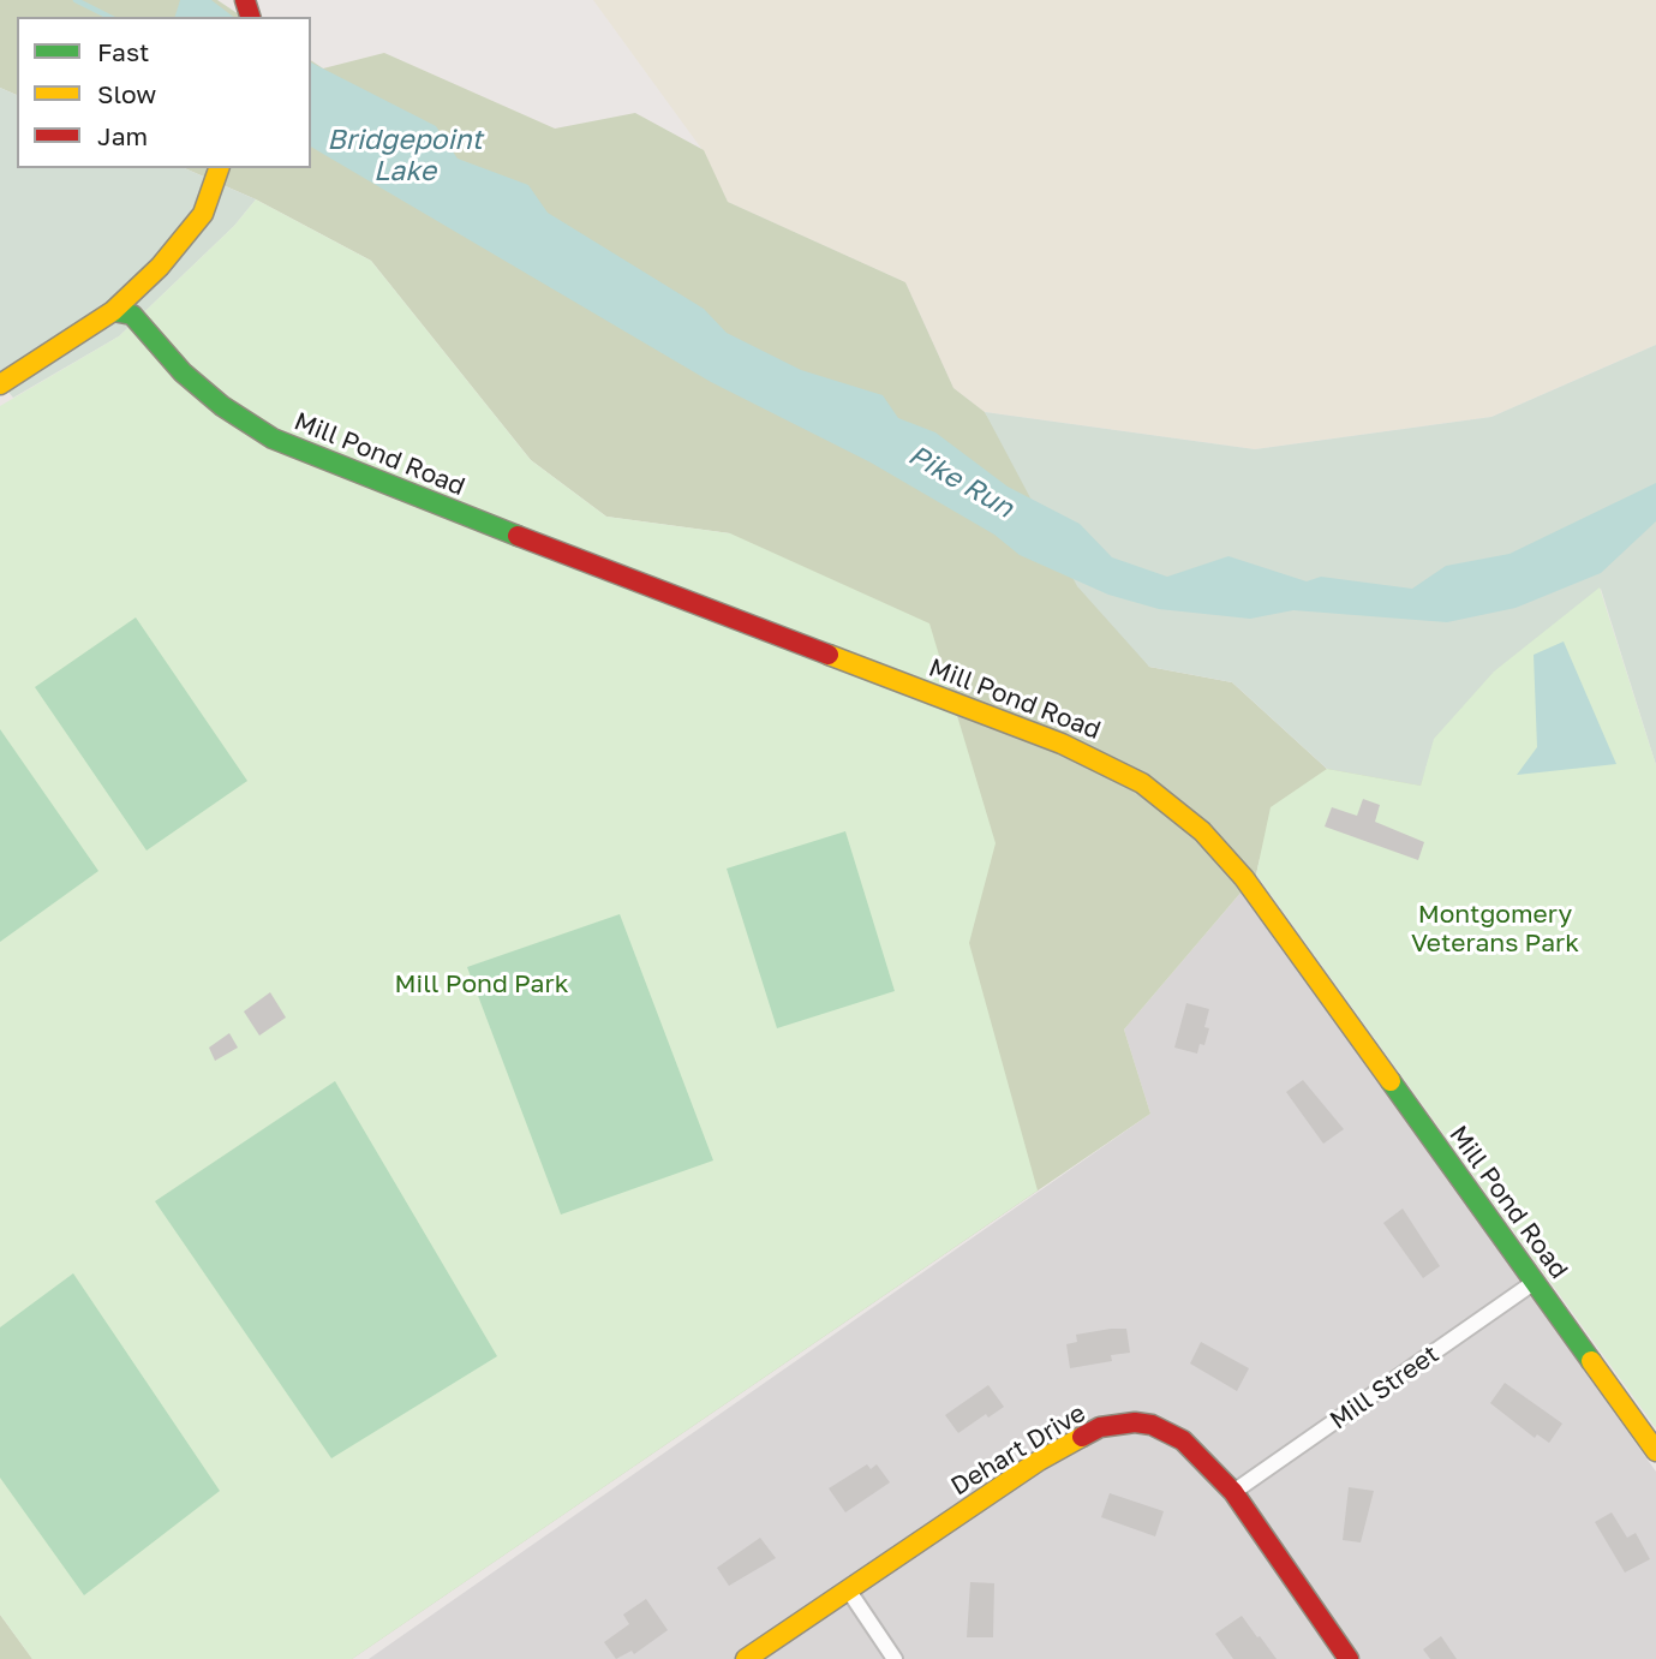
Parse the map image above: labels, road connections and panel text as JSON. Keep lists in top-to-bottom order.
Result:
{
  "streets": {
    "street": ["Mill Pond Road", "Mill Street", "Dehart Drive"]
  },
  "crossings": [
    ["Mill Pond Road", "Mill Street"],
    ["Mill Street", "Dehart Drive"]
  ],
  "water": ["Bridgepoint Lake", "Pike Run"],
  "parks": ["Montgomery Veterans Park", "Mill Pond Park"],
  "legend": ["Fast", "Slow", "Jam"]
}
